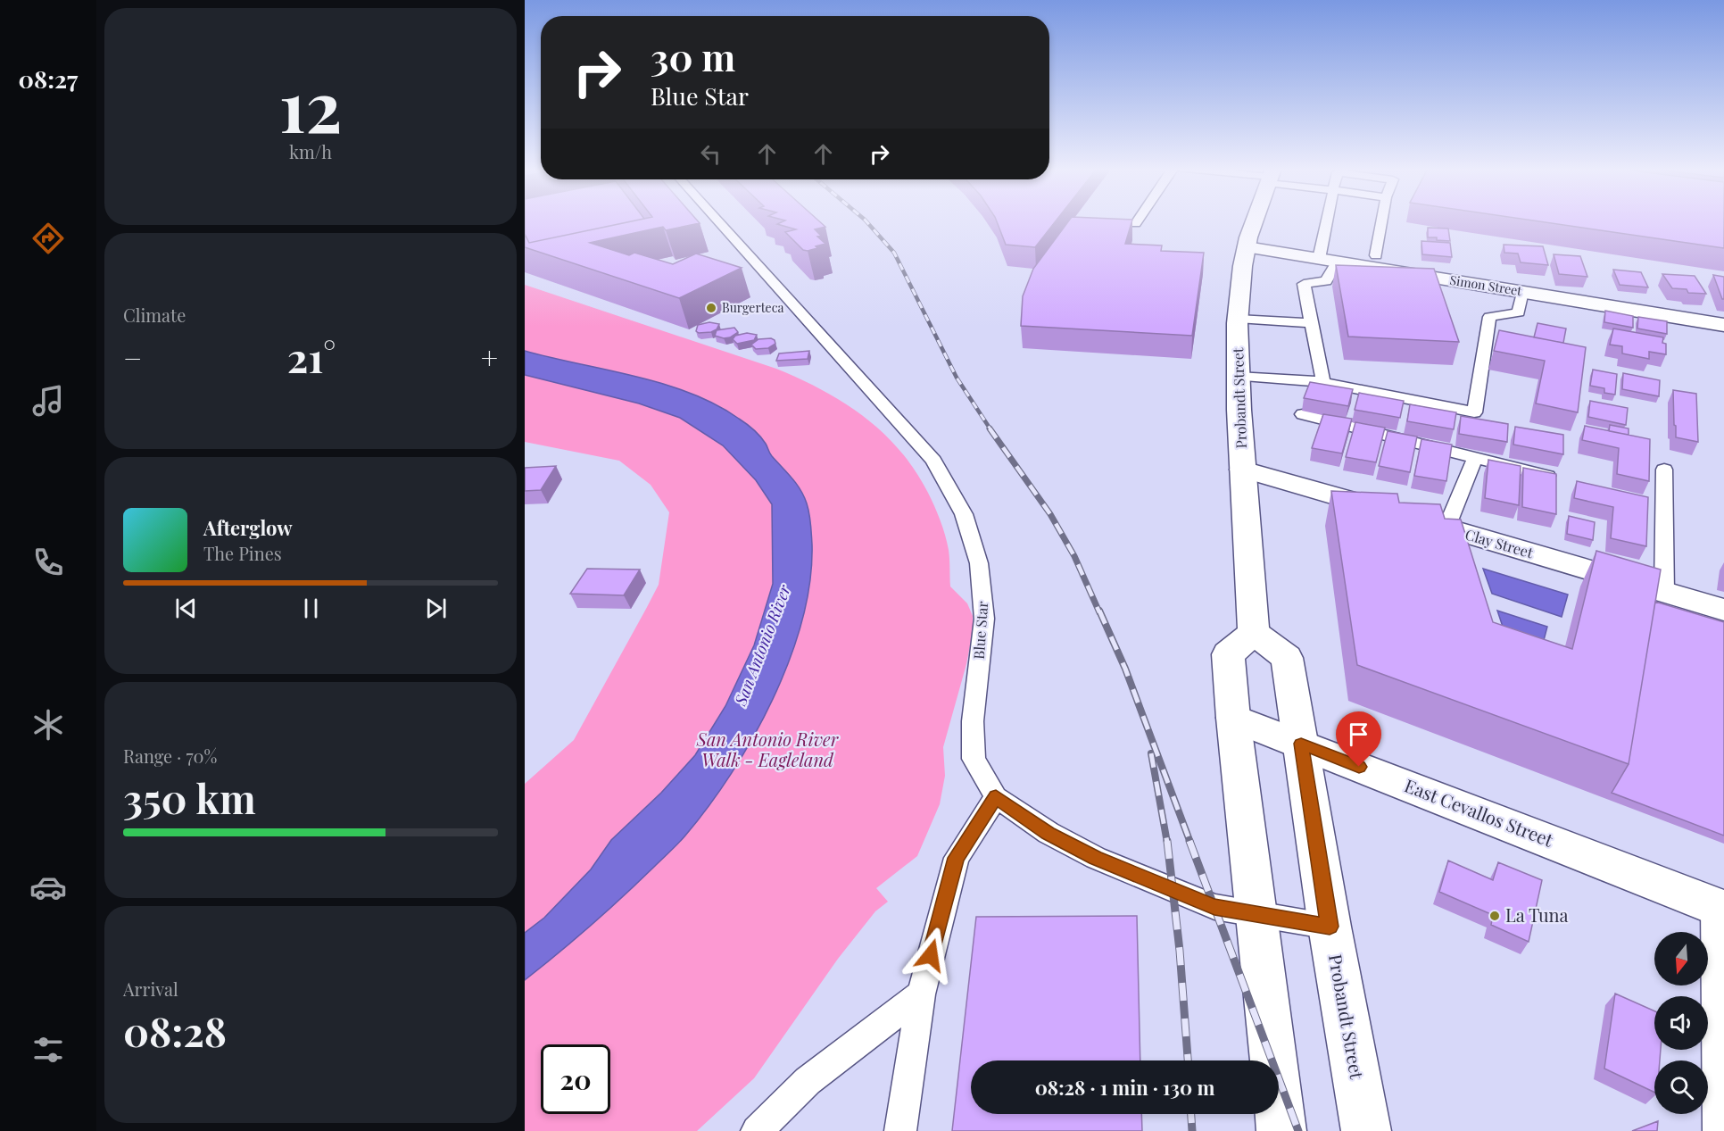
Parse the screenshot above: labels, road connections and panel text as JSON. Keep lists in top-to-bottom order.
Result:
{
  "streets": {
    "main road": [
      "Simon Street",
      "Probandt Street",
      "Clay Street",
      "East Cevallos Street"
    ],
    "lane": ["Blue Star"]
  },
  "crossings": [
    ["Simon Street", "Probandt Street"],
    ["Probandt Street", "Clay Street"],
    ["Probandt Street", "Blue Star"],
    ["Probandt Street", "East Cevallos Street"]
  ],
  "water": ["San Antonio River"],
  "parks": ["San Antonio River Walk - Eagleland"],
  "places": ["Burgerteca", "La Tuna"],
  "north": "bottom",
  "page": {
    "tabs": "08:27",
    "tile": [
      ["12", "km/h"],
      "Climate",
      ["Range · 70%", "350 km"],
      ["Arrival", "08:28"]
    ],
    "turn": ["30 m", "Blue Star"],
    "heat": ["−", "21°", "+"],
    "song": ["Afterglow", "The Pines"],
    "limit": "20",
    "trip": "08:28 · 1 min · 130 m"
  }
}
